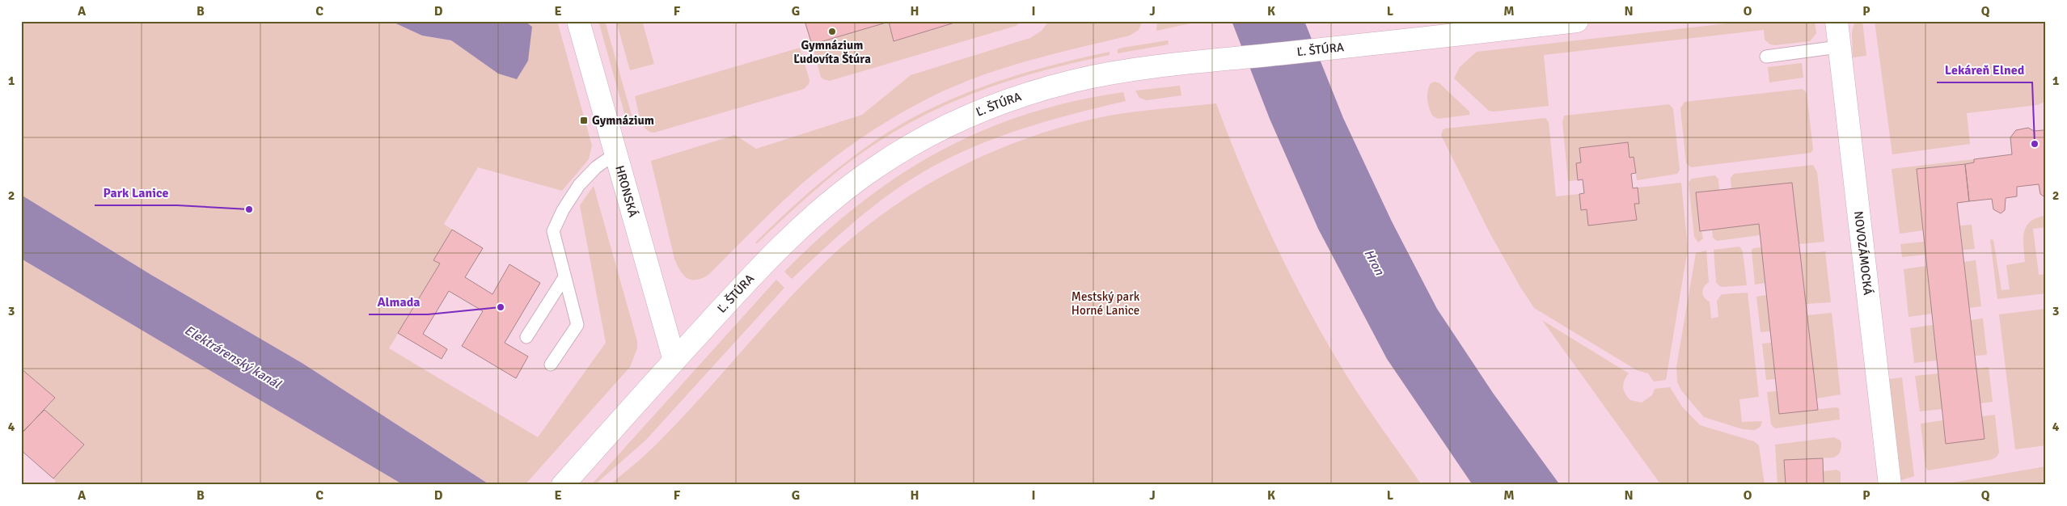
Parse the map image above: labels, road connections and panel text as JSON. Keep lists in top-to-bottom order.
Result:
{
  "streets": {
    "street": ["Ľ. ŠTÚRA", "HRONSKÁ", "NOVOZÁMOCKÁ"]
  },
  "crossings": [
    ["Ľ. ŠTÚRA", "HRONSKÁ"]
  ],
  "water": ["Hron", "Elektrárenský kanál"],
  "parks": ["Mestský park Horné Lanice"],
  "places": {
    "other": [
      "Gymnázium Ľudovíta Štúra",
      "Lekáreň Elned",
      "Park Lanice",
      "Almada"
    ],
    "transit": ["Gymnázium"]
  },
  "grid": {
    "columns": [
      "A",
      "B",
      "C",
      "D",
      "E",
      "F",
      "G",
      "H",
      "I",
      "J",
      "K",
      "L",
      "M",
      "N",
      "O",
      "P",
      "Q"
    ],
    "rows": [
      "1",
      "2",
      "3",
      "4"
    ]
  }
}
